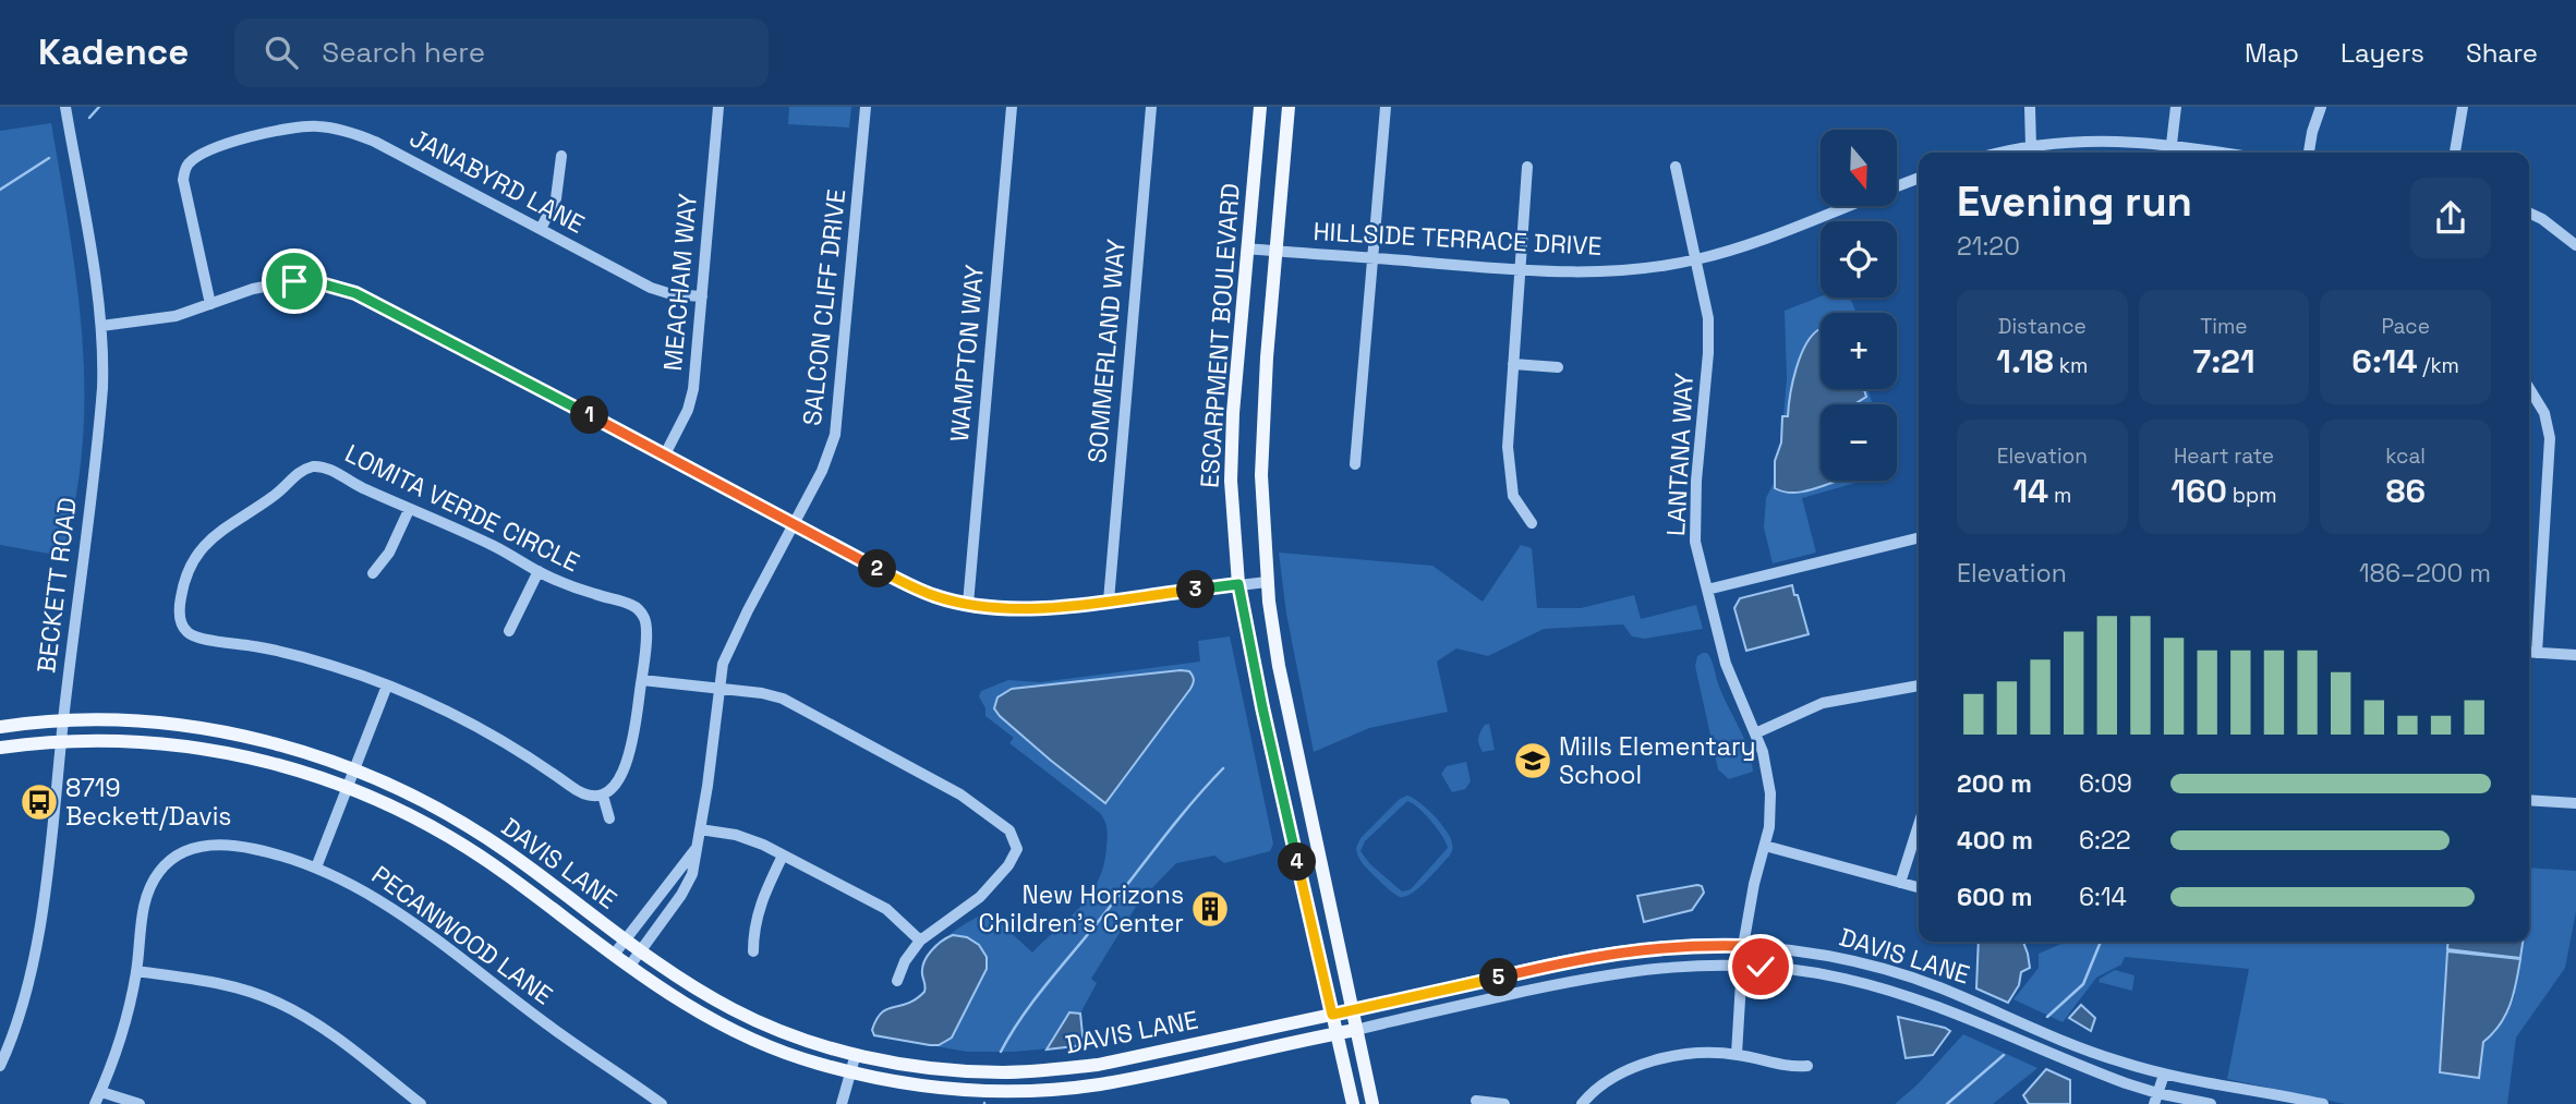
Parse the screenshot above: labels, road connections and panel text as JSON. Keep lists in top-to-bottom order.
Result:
{
  "streets": {
    "main road": ["ESCARPMENT BOULEVARD", "DAVIS LANE"],
    "street": [
      "JANABYRD LANE",
      "HILLSIDE TERRACE DRIVE",
      "MEACHAM WAY",
      "SALCON CLIFF DRIVE",
      "SOMMERLAND WAY",
      "WAMPTON WAY",
      "LANTANA WAY",
      "LOMITA VERDE CIRCLE",
      "BECKETT ROAD",
      "PECANWOOD LANE"
    ]
  },
  "crossings": [
    ["JANABYRD LANE", "MEACHAM WAY"],
    ["HILLSIDE TERRACE DRIVE", "ESCARPMENT BOULEVARD"],
    ["HILLSIDE TERRACE DRIVE", "LANTANA WAY"],
    ["SALCON CLIFF DRIVE", "DAVIS LANE"],
    ["ESCARPMENT BOULEVARD", "DAVIS LANE"],
    ["LANTANA WAY", "DAVIS LANE"],
    ["BECKETT ROAD", "DAVIS LANE"]
  ],
  "places": {
    "school or university": ["Mills Elementary School"],
    "bus stop": ["8719 Beckett/Davis"],
    "building": ["New Horizons Children's Center"]
  },
  "north": "bottom",
  "page": {
    "header": "Kadence",
    "search": "Search here",
    "nav": ["Map", "Layers", "Share"],
    "map_buttons": ["+", "−"],
    "heading": ["Evening run", "21:20"],
    "stats": [
      ["Distance", "1.18 km"],
      ["Time", "7:21"],
      ["Pace", "6:14 /km"],
      ["Elevation", "14 m"],
      ["Heart rate", "160 bpm"],
      ["kcal", "86"]
    ],
    "pins": [
      "1",
      "2",
      "3",
      "4",
      "5"
    ],
    "chart": ["Elevation", "186–200 m"],
    "list": [
      {
        "name": "200 m",
        "note": "6:09"
      },
      {
        "name": "400 m",
        "note": "6:22"
      },
      {
        "name": "600 m",
        "note": "6:14"
      }
    ]
  }
}
